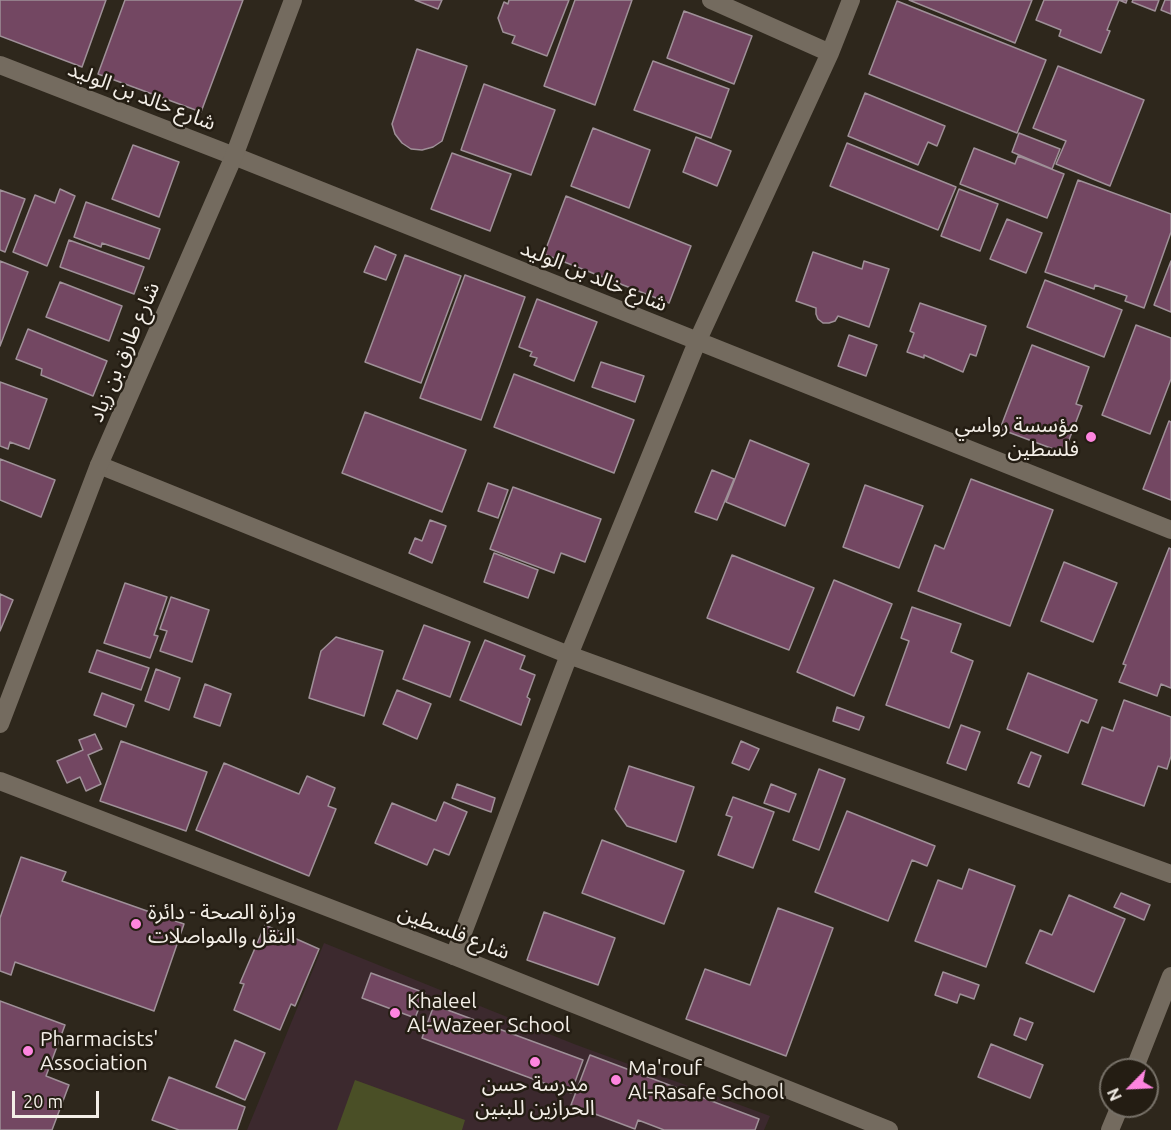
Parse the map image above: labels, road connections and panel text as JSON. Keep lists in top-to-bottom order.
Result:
{
  "streets": {
    "street": ["شارع خالد بن الوليد", "شارع طارق بن زياد", "شارع فلسطين"]
  },
  "crossings": [
    ["شارع خالد بن الوليد", "شارع طارق بن زياد"]
  ],
  "places": [
    "مؤسسة رواسي فلسطين",
    "وزارة الصحة - دائرة النقل والمواصلات",
    "Khaleel Al-Wazeer School",
    "Pharmacists' Association",
    "مدرسة حسن الحرازين للبنين",
    "Ma'rouf Al-Rasafe School"
  ],
  "scale_bar": "20 m",
  "north": "bottom left"
}
